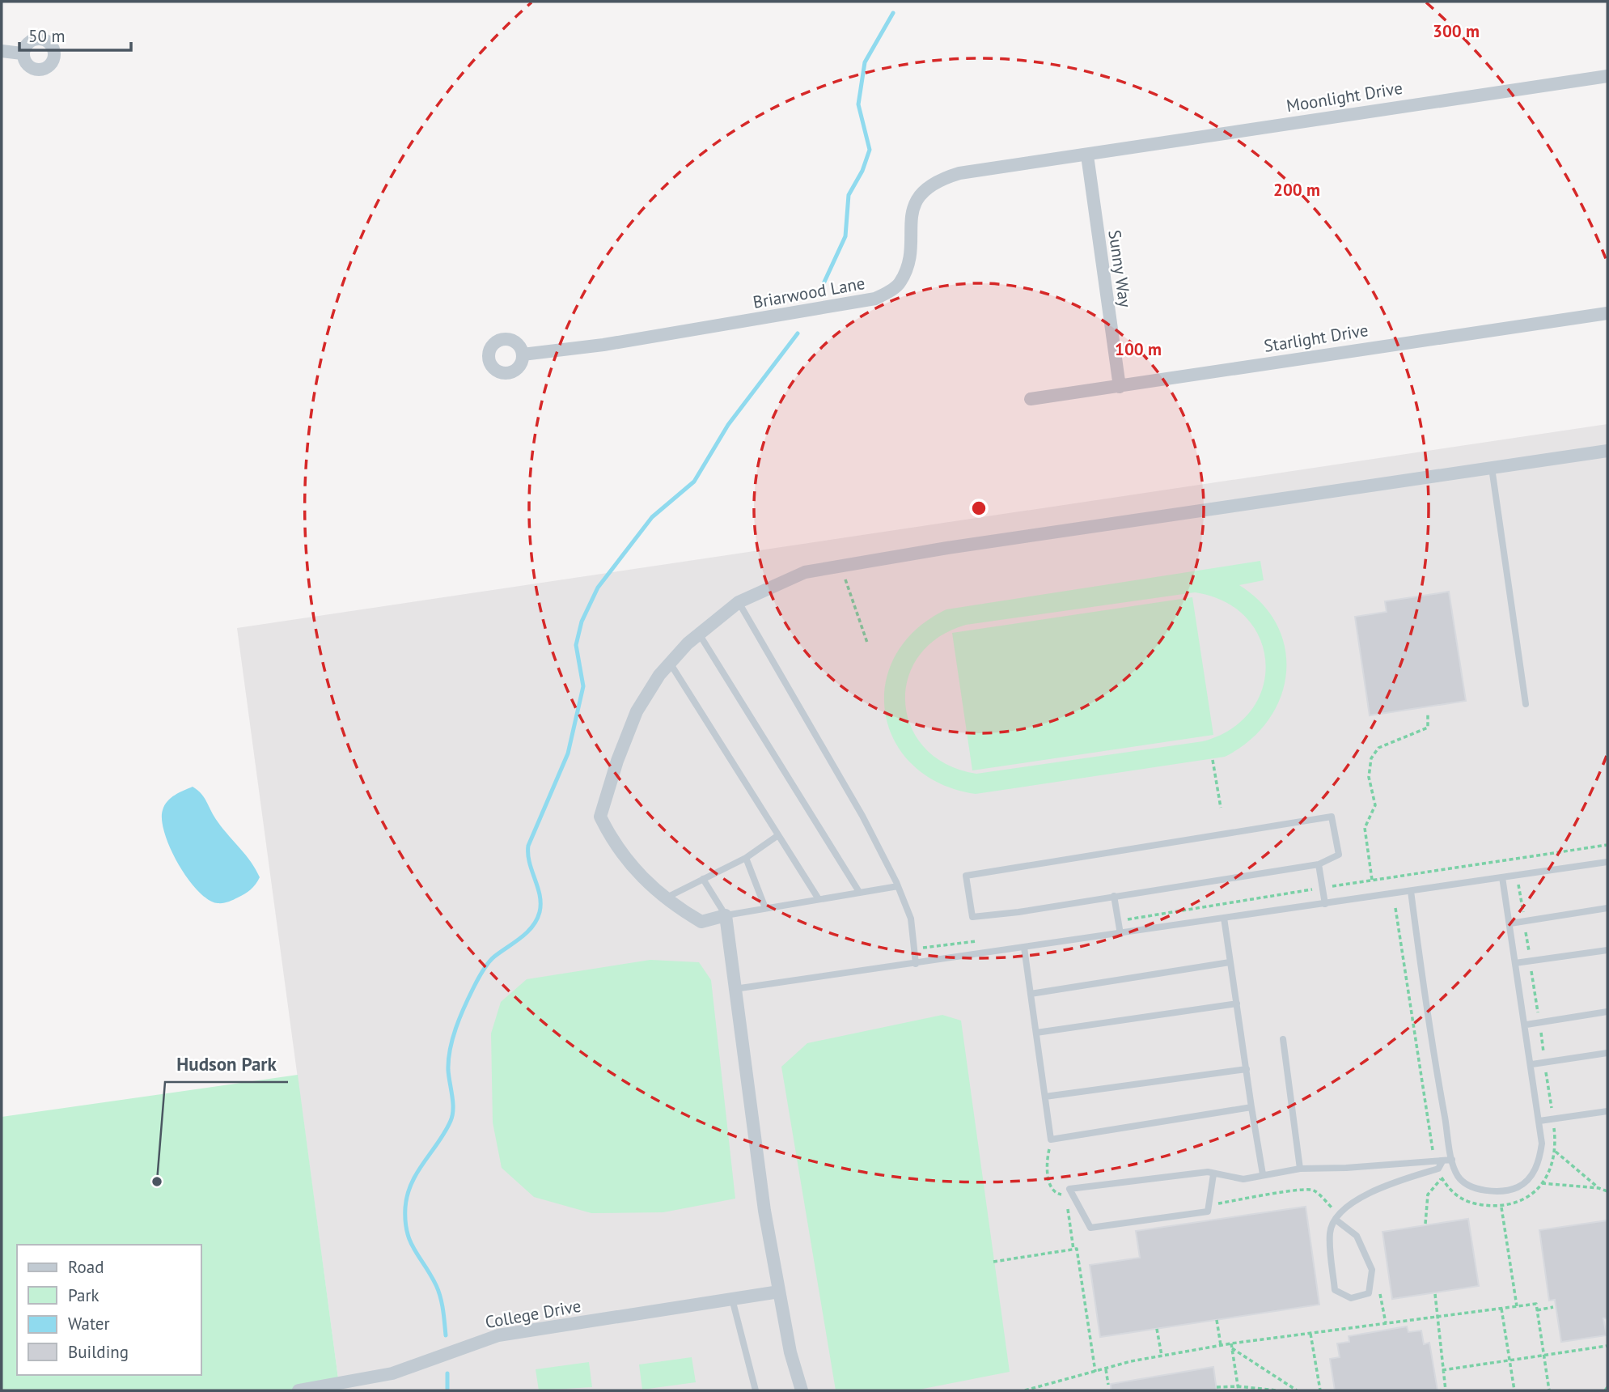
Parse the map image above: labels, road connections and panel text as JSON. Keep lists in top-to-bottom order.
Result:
{
  "streets": {
    "street": [
      "Moonlight Drive",
      "Sunny Way",
      "Briarwood Lane",
      "Starlight Drive",
      "College Drive"
    ]
  },
  "crossings": [
    ["Moonlight Drive", "Sunny Way"],
    ["Moonlight Drive", "Briarwood Lane"],
    ["Sunny Way", "Briarwood Lane"],
    ["Sunny Way", "Starlight Drive"]
  ],
  "places": ["Hudson Park"],
  "legend": [
    "Road",
    "Park",
    "Water",
    "Building"
  ],
  "scale_bar": "50 m",
  "rings": ["300 m", "200 m", "100 m"]
}
